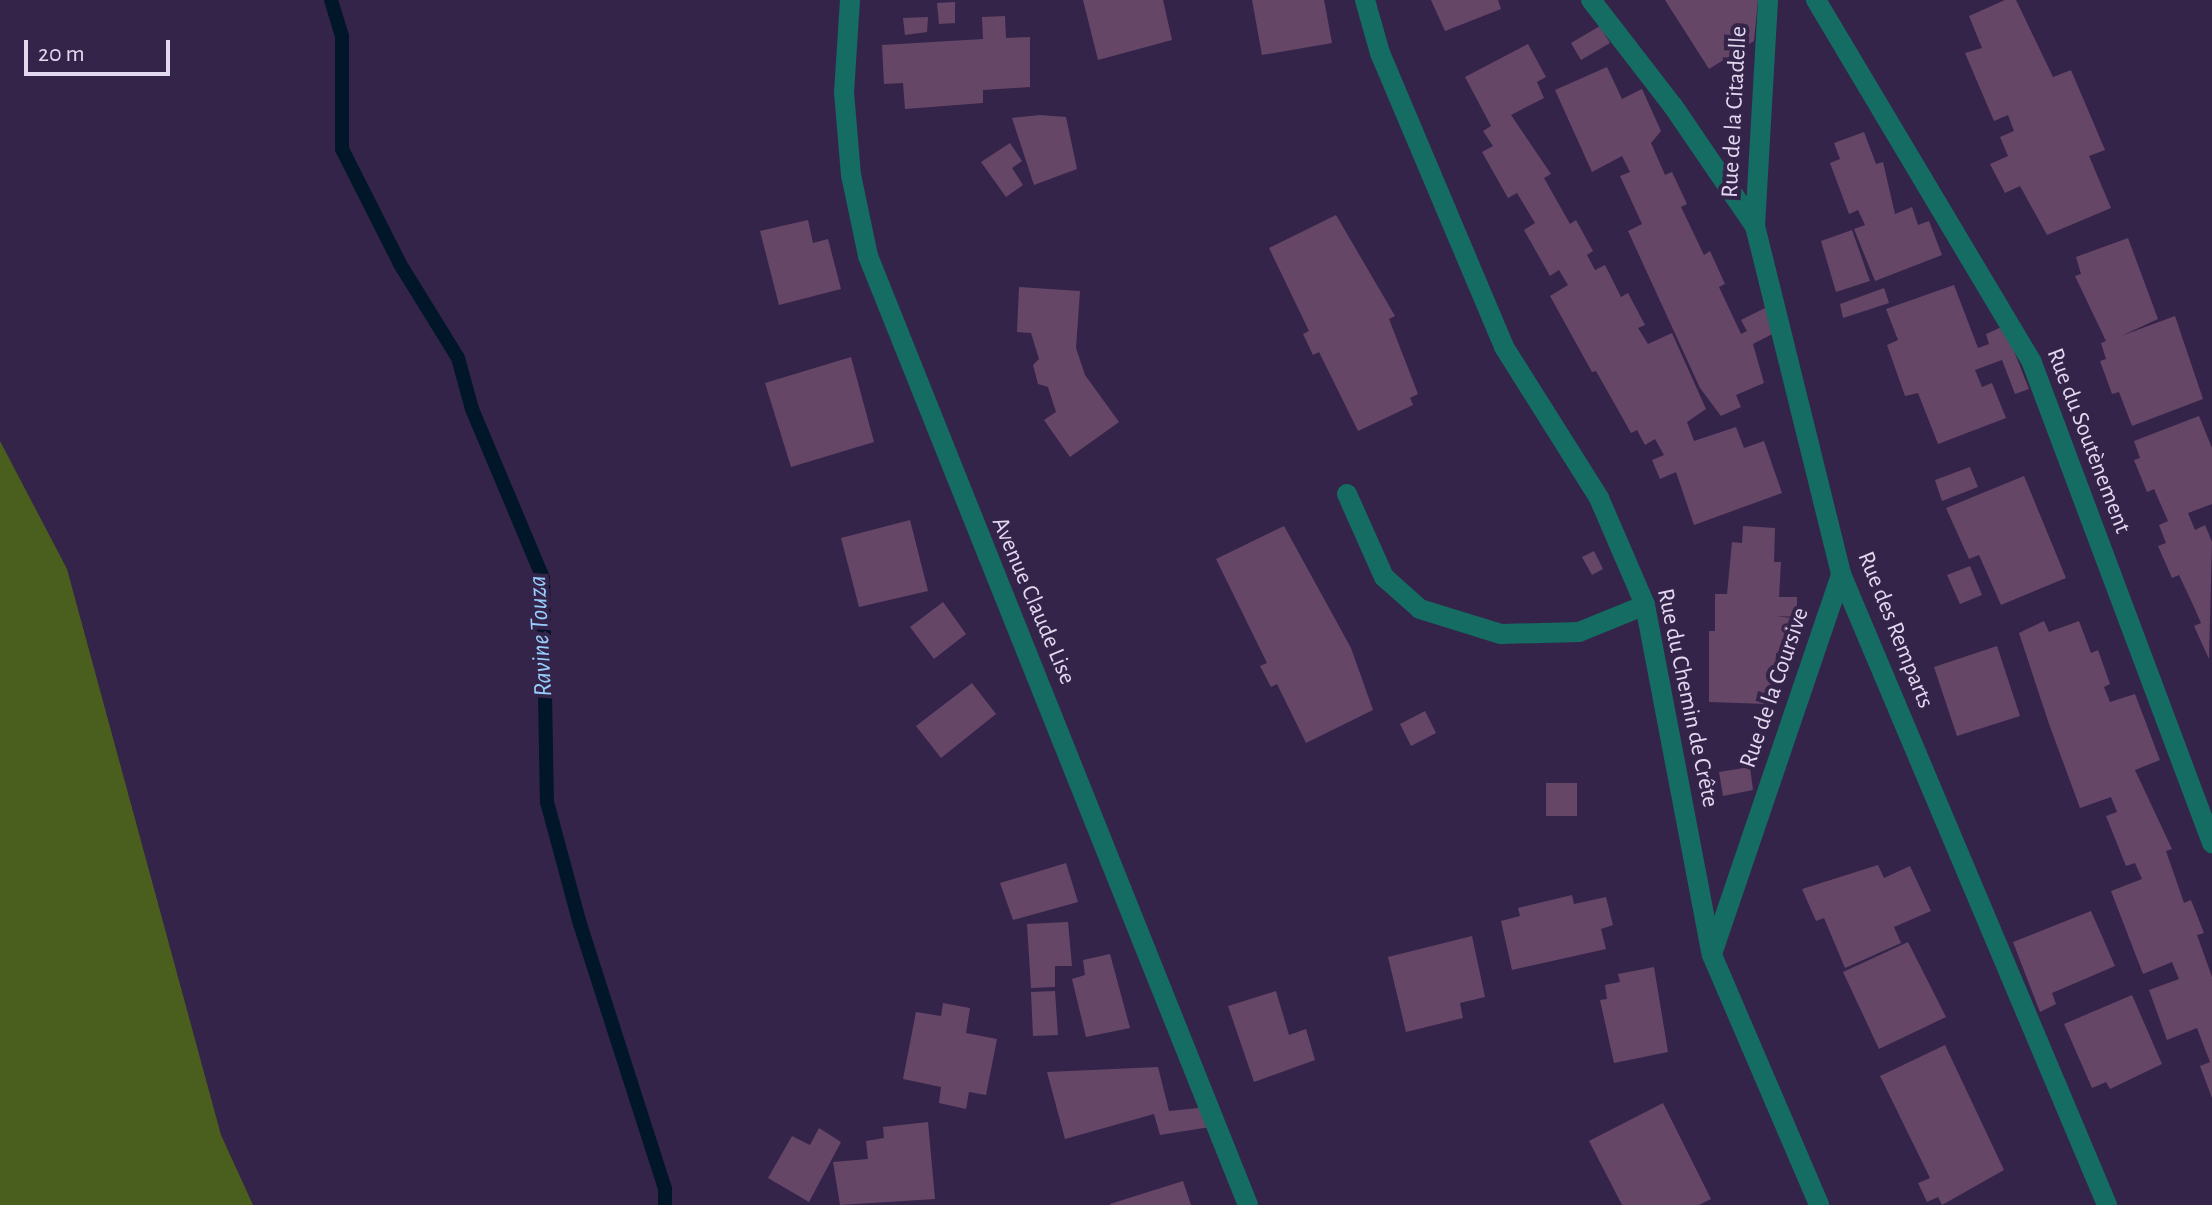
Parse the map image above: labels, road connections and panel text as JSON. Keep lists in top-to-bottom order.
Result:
{
  "streets": {
    "street": [
      "Rue de la Citadelle",
      "Rue du Soutènement",
      "Avenue Claude Lise",
      "Rue des Remparts",
      "Rue de la Coursive",
      "Rue du Chemin de Crête"
    ]
  },
  "crossings": [
    ["Rue de la Citadelle", "Rue des Remparts"],
    ["Rue des Remparts", "Rue de la Coursive"],
    ["Rue de la Coursive", "Rue du Chemin de Crête"]
  ],
  "water": ["Ravine Touza"],
  "scale_bar": "20 m"
}
